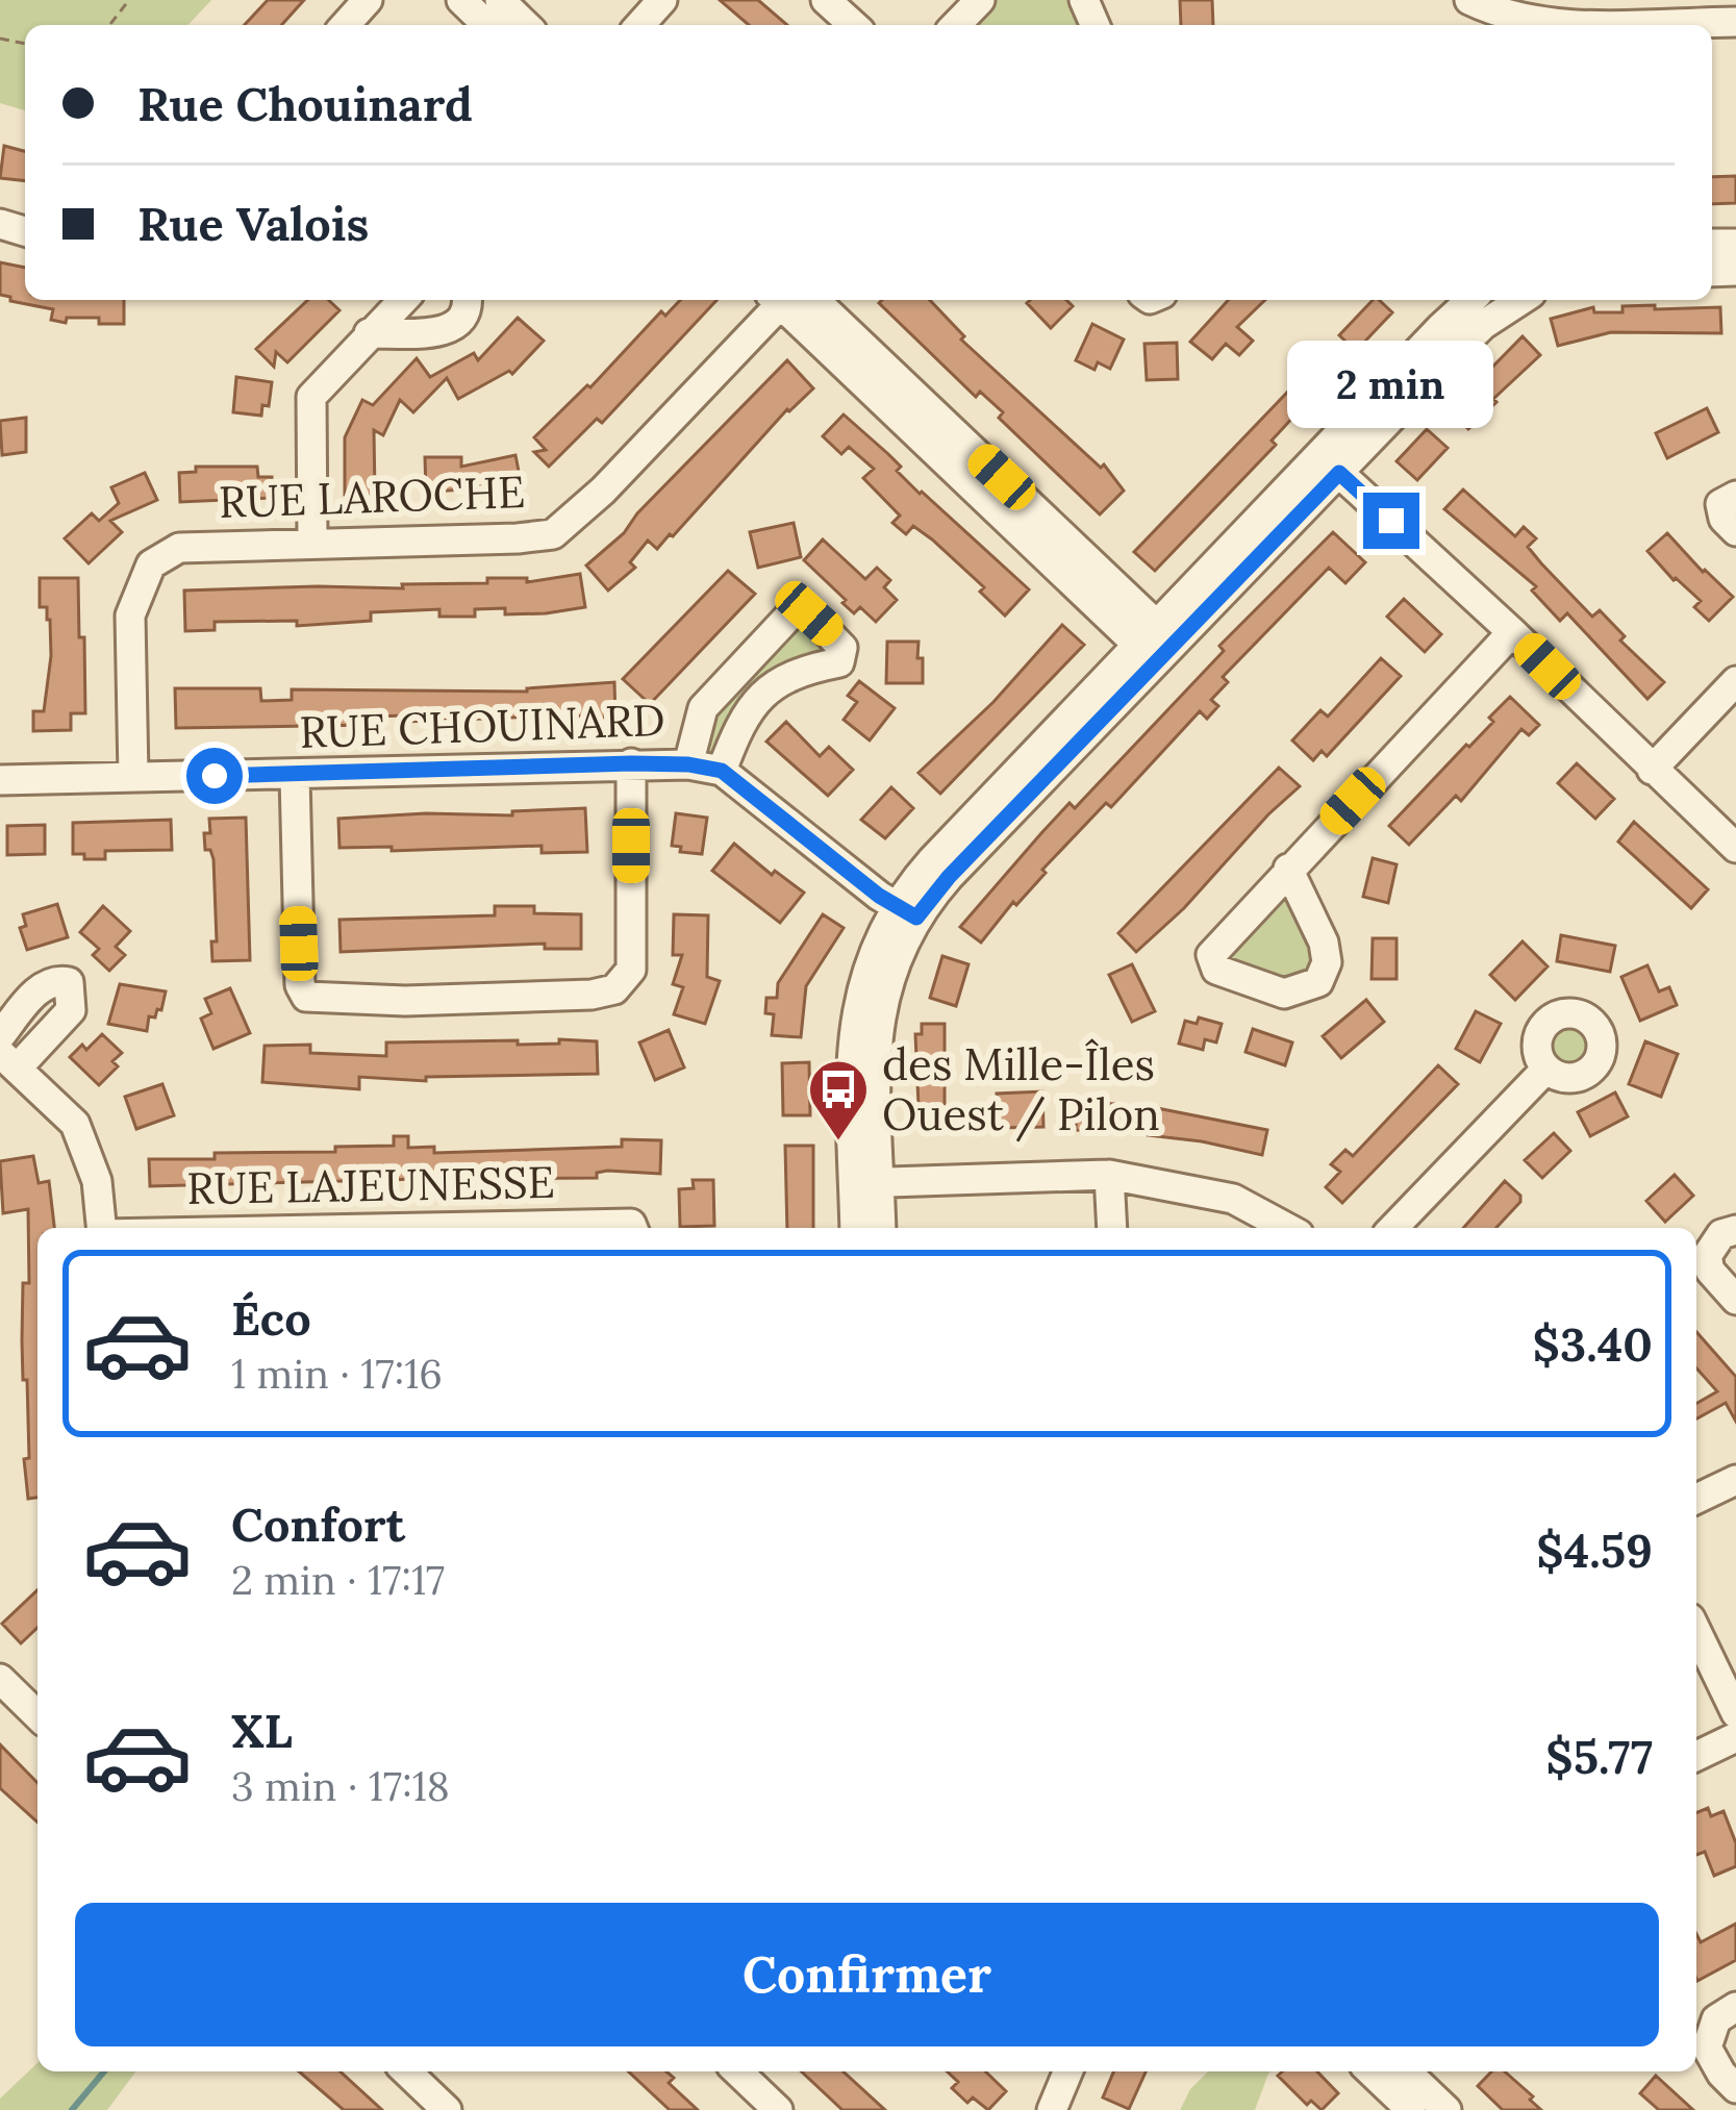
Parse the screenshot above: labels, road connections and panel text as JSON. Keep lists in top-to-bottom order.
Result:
{
  "streets": {
    "street": ["RUE LAROCHE", "RUE CHOUINARD", "RUE LAJEUNESSE"]
  },
  "crossings": [
    ["RUE LAROCHE", "RUE CHOUINARD"]
  ],
  "places": {
    "bus stop": ["des Mille-Îles Ouest / Pilon"]
  },
  "page": {
    "banner": ["Rue Chouinard", "Rue Valois"],
    "bubble": "2 min",
    "list": [
      {
        "name": "Éco",
        "note": "1 min · 17:16",
        "value": "$3.40"
      },
      {
        "name": "Confort",
        "note": "2 min · 17:17",
        "value": "$4.59"
      },
      {
        "name": "XL",
        "note": "3 min · 17:18",
        "value": "$5.77"
      }
    ],
    "buttons": "Confirmer"
  }
}
